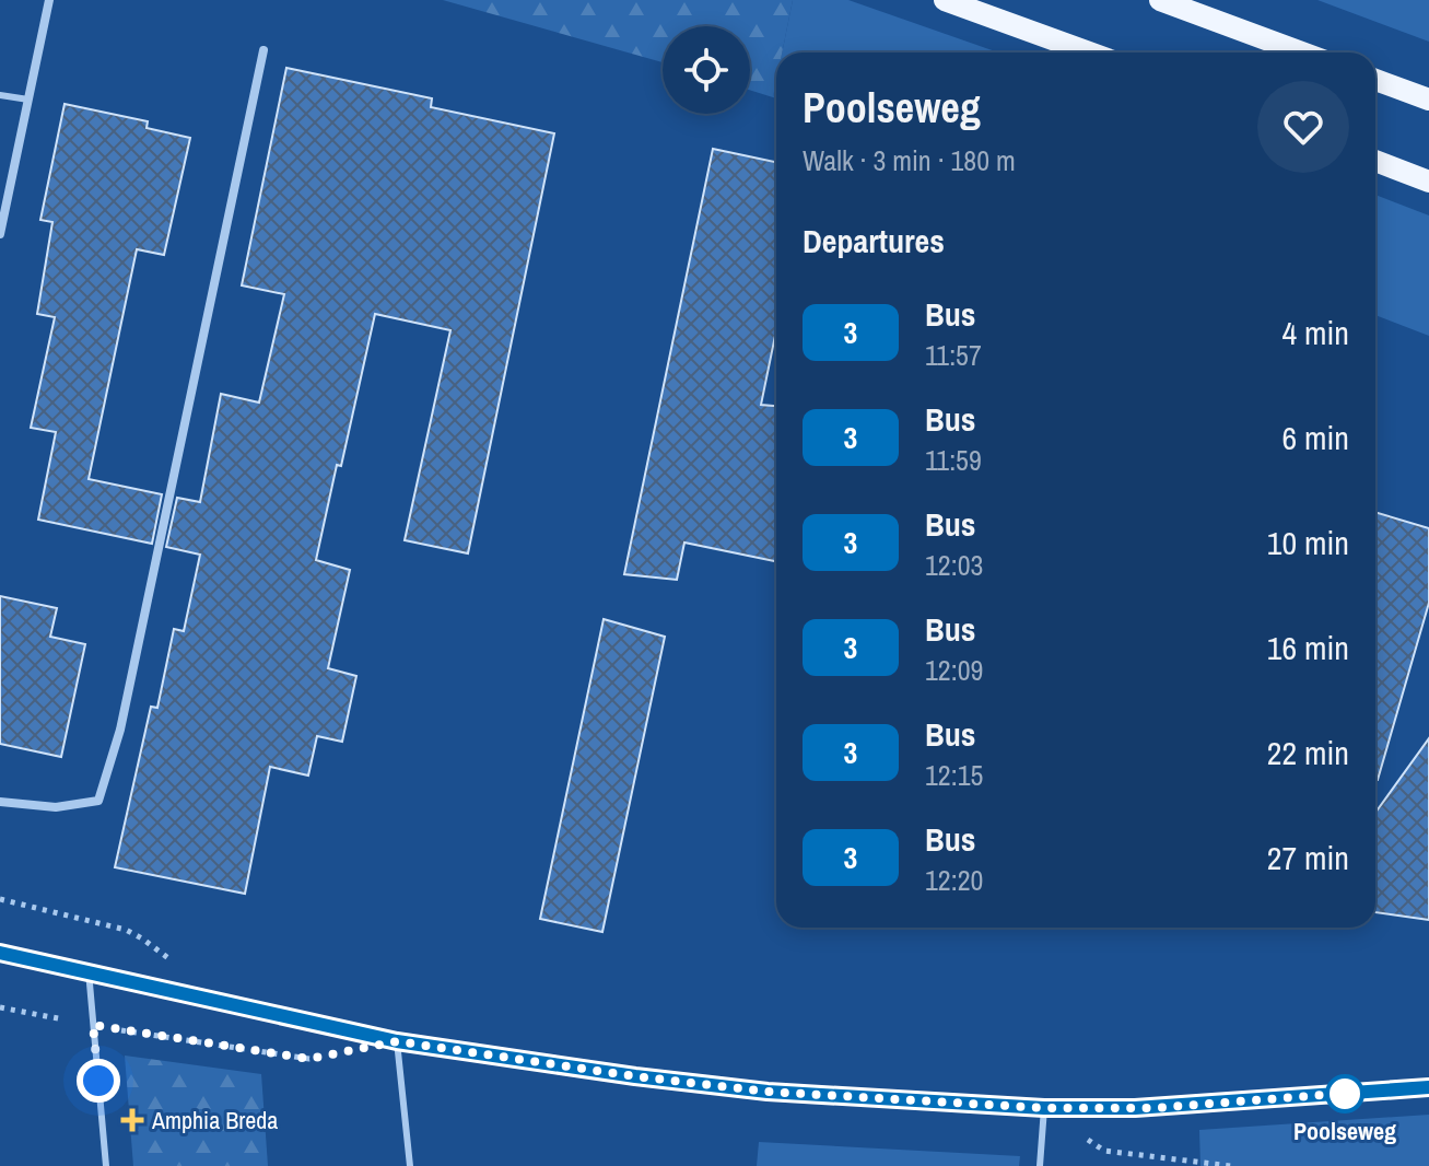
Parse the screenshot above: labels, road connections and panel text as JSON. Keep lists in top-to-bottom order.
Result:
{
  "places": {
    "other": ["Poolseweg"],
    "health": ["Amphia Breda"]
  },
  "lines": ["bus line 3"],
  "page": {
    "heading": [
      ["Poolseweg", "Walk · 3 min · 180 m"],
      "Departures"
    ],
    "list": [
      {
        "mark": "3",
        "name": "Bus",
        "note": "11:57",
        "value": "4 min"
      },
      {
        "mark": "3",
        "name": "Bus",
        "note": "11:59",
        "value": "6 min"
      },
      {
        "mark": "3",
        "name": "Bus",
        "note": "12:03",
        "value": "10 min"
      },
      {
        "mark": "3",
        "name": "Bus",
        "note": "12:09",
        "value": "16 min"
      },
      {
        "mark": "3",
        "name": "Bus",
        "note": "12:15",
        "value": "22 min"
      },
      {
        "mark": "3",
        "name": "Bus",
        "note": "12:20",
        "value": "27 min"
      }
    ]
  }
}
